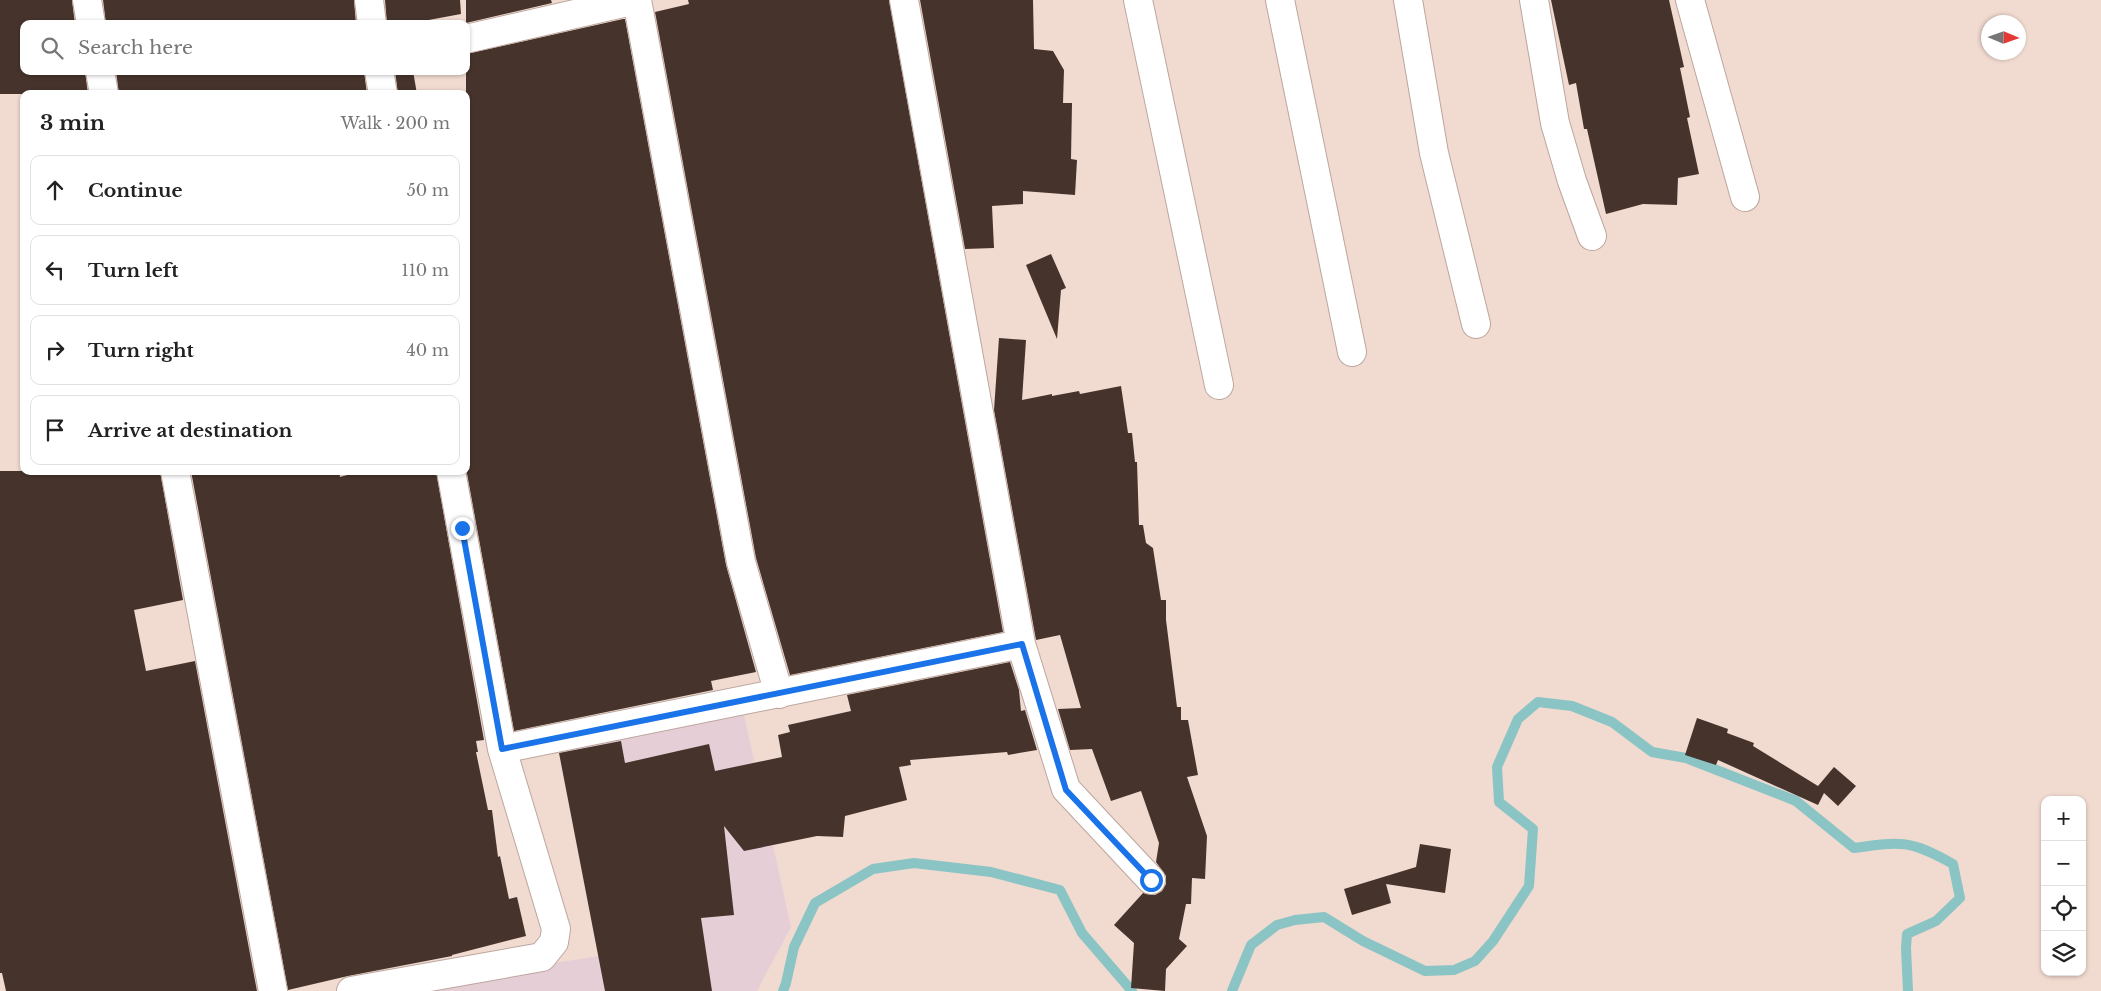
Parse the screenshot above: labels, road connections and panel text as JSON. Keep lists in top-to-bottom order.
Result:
{
  "north": "right",
  "page": {
    "search": "Search here",
    "heading": ["3 min", "Walk · 200 m"],
    "list": [
      ["Continue", "50 m"],
      ["Turn left", "110 m"],
      ["Turn right", "40 m"],
      "Arrive at destination"
    ],
    "map_buttons": ["+", "−"]
  }
}
